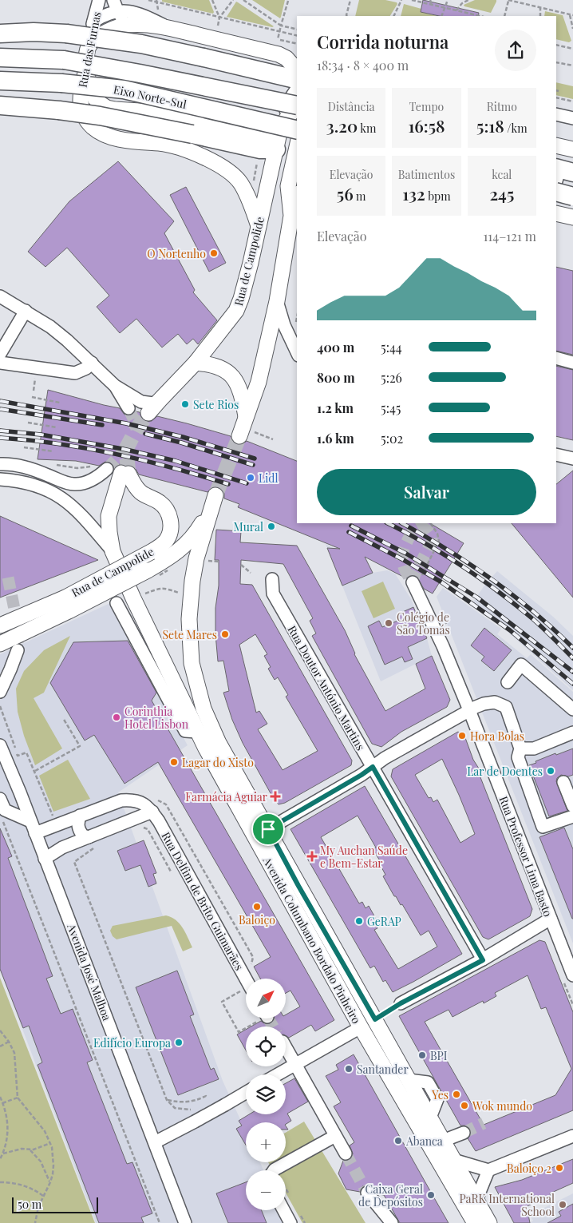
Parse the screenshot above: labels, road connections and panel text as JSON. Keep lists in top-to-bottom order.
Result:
{
  "streets": {
    "highway": ["Eixo Norte-Sul"],
    "main road": ["Rua das Furnas", "Rua de Campolide", "Avenida Columbano Bordalo Pinheiro"],
    "street": [
      "Rua Doutor António Martins",
      "Rua Professor Lima Basto",
      "Rua Delfim de Brito Guimarães",
      "Avenida José Malhoa"
    ]
  },
  "crossings": [
    ["Rua das Furnas", "Rua de Campolide"],
    ["Rua de Campolide", "Avenida Columbano Bordalo Pinheiro"],
    ["Rua Delfim de Brito Guimarães", "Avenida José Malhoa"]
  ],
  "places": {
    "other": [
      "O Nortenho",
      "Sete Rios",
      "Lidl",
      "Mural",
      "Colégio de São Tomás",
      "Sete Mares",
      "Corinthia Hotel Lisbon",
      "Hora Bolas",
      "Lagar do Xisto",
      "Lar de Doentes",
      "Baloiço",
      "GeRAP",
      "Edifício Europa",
      "BPI",
      "Santander",
      "Yes",
      "Wok mundo",
      "Abanca",
      "Baloiço 2",
      "Caixa Geral de Depósitos",
      "PaRK International School"
    ],
    "health": ["Farmácia Aguiar", "My Auchan Saúde e Bem-Estar"]
  },
  "scale_bar": "50 m",
  "north": "top right",
  "page": {
    "heading": ["Corrida noturna", "18:34 · 8 × 400 m"],
    "stats": [
      ["Distância", "3.20 km"],
      ["Tempo", "16:58"],
      ["Ritmo", "5:18 /km"],
      ["Elevação", "56 m"],
      ["Batimentos", "132 bpm"],
      ["kcal", "245"]
    ],
    "chart": ["Elevação", "114–121 m"],
    "list": [
      {
        "name": "400 m",
        "note": "5:44"
      },
      {
        "name": "800 m",
        "note": "5:26"
      },
      {
        "name": "1.2 km",
        "note": "5:45"
      },
      {
        "name": "1.6 km",
        "note": "5:02"
      }
    ],
    "buttons": "Salvar",
    "map_buttons": ["+", "−"],
    "scale": "50 m"
  }
}
